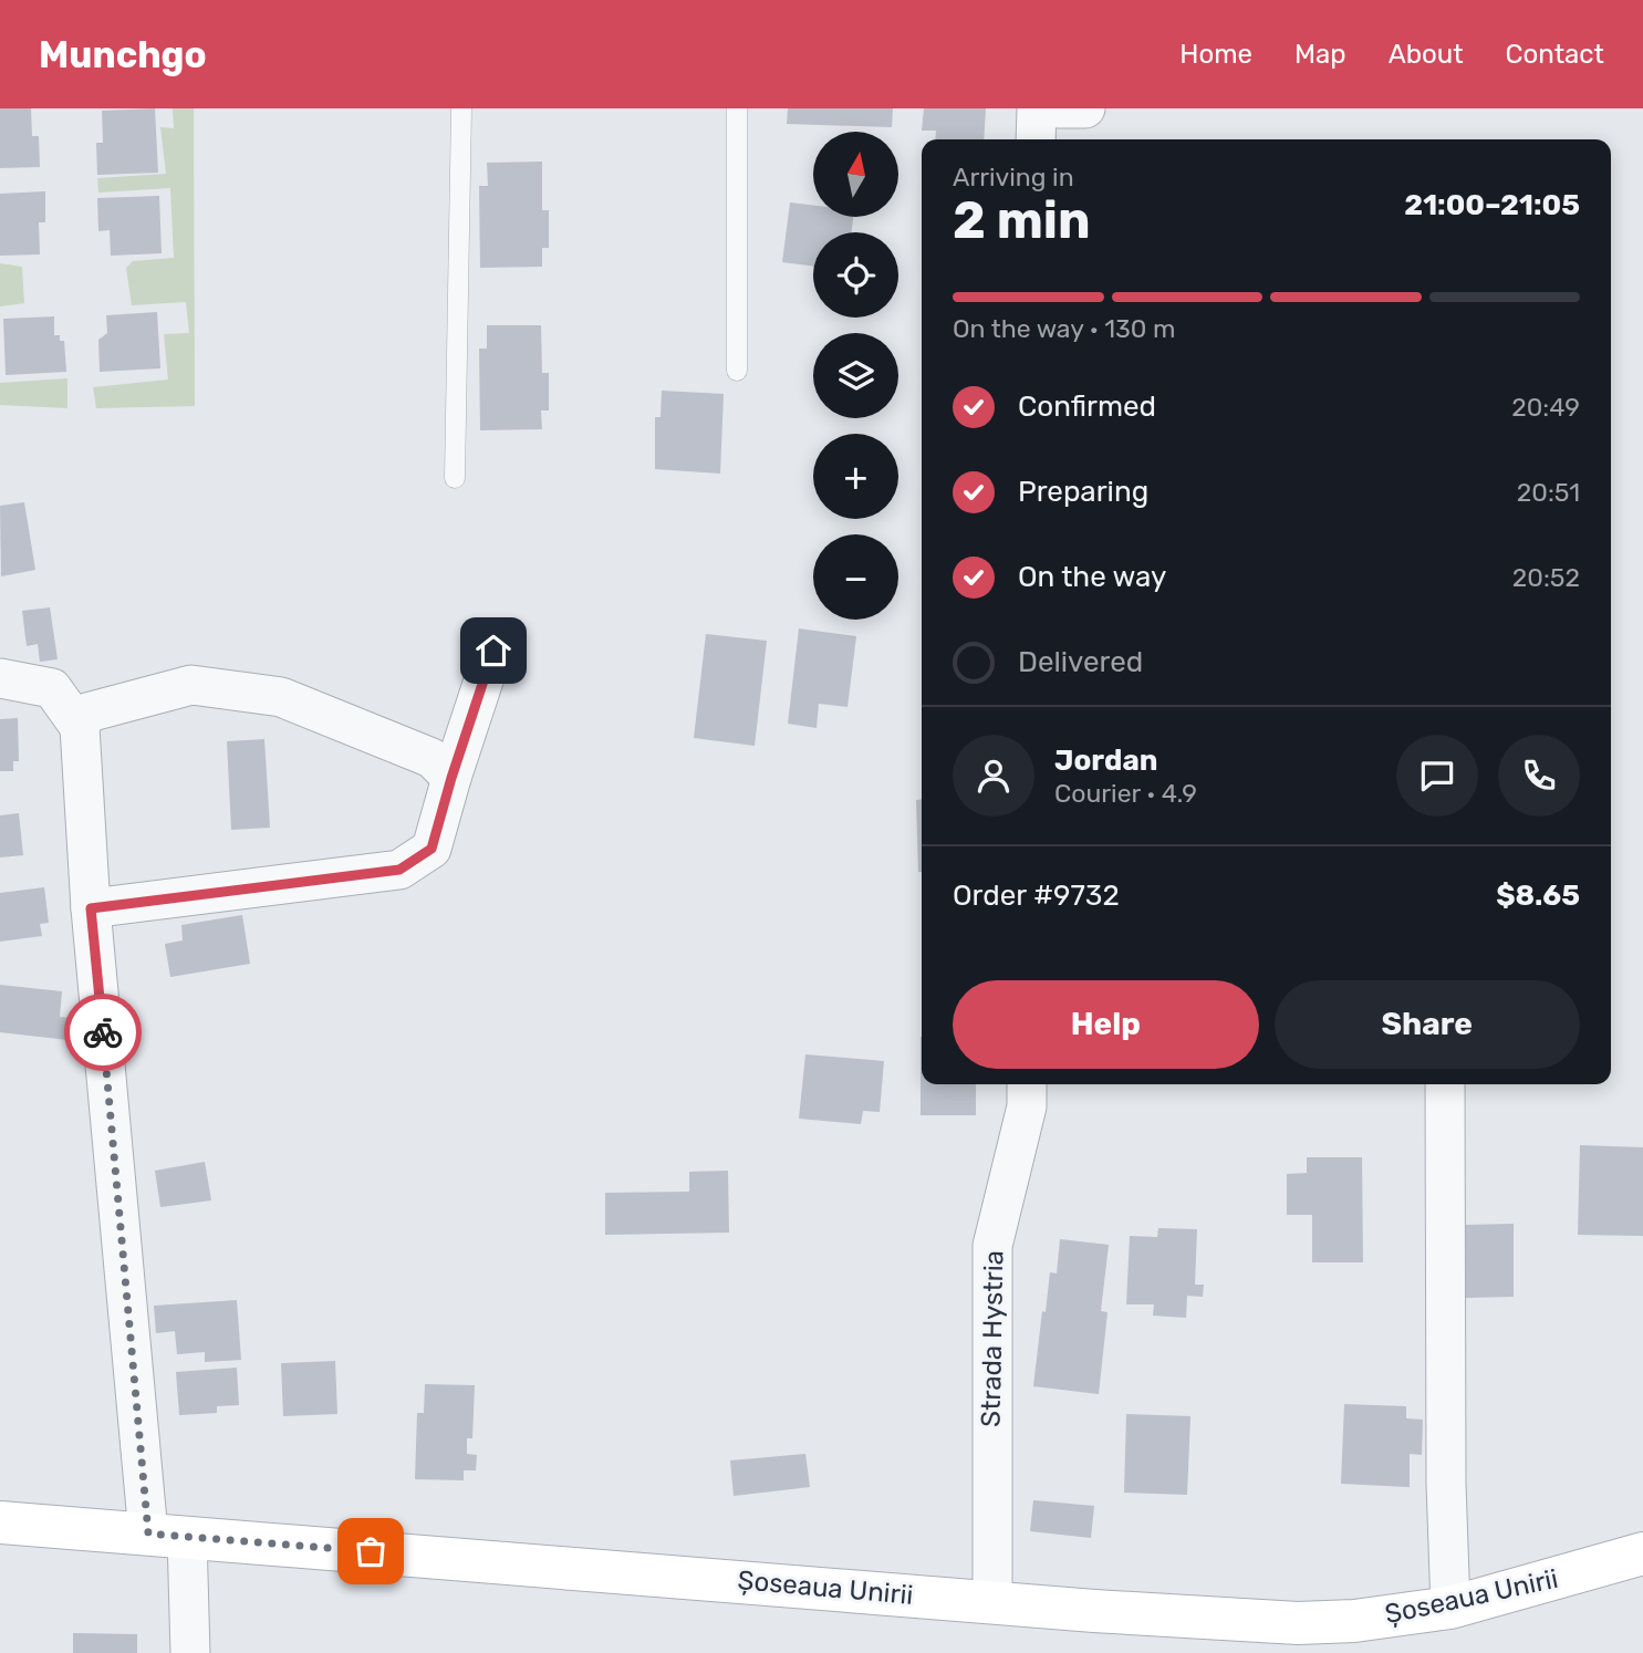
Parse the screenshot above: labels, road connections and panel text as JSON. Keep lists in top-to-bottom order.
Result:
{
  "streets": {
    "main road": ["Șoseaua Unirii"],
    "street": ["Strada Hystria"]
  },
  "crossings": [
    ["Strada Hystria", "Șoseaua Unirii"]
  ],
  "north": "top",
  "page": {
    "header": "Munchgo",
    "nav": [
      "Home",
      "Map",
      "About",
      "Contact"
    ],
    "map_buttons": ["+", "−"],
    "heading": ["2 min", "Arriving in", "21:00–21:05"],
    "panel": [
      "Jordan",
      "Courier · 4.9",
      "Order #9732",
      "$8.65"
    ],
    "bar": "On the way · 130 m",
    "list": [
      ["Confirmed", "20:49"],
      ["Preparing", "20:51"],
      ["On the way", "20:52"],
      "Delivered"
    ],
    "buttons": ["Help", "Share"]
  }
}
